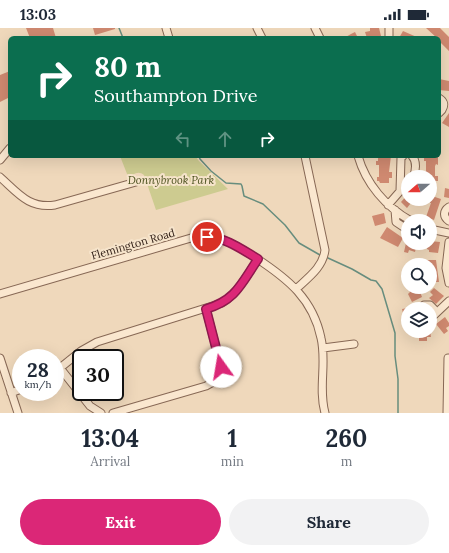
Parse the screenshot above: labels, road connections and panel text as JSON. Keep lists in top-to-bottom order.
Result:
{
  "streets": {
    "street": ["Flemington Road"]
  },
  "parks": ["Donnybrook Park"],
  "north": "left",
  "page": {
    "status": "13:03",
    "turn": ["80 m", "Southampton Drive"],
    "speed": "28 km/h",
    "limit": "30",
    "eta": [
      "13:04",
      "Arrival",
      "1",
      "min",
      "260",
      "m"
    ],
    "buttons": ["Exit", "Share"]
  }
}
